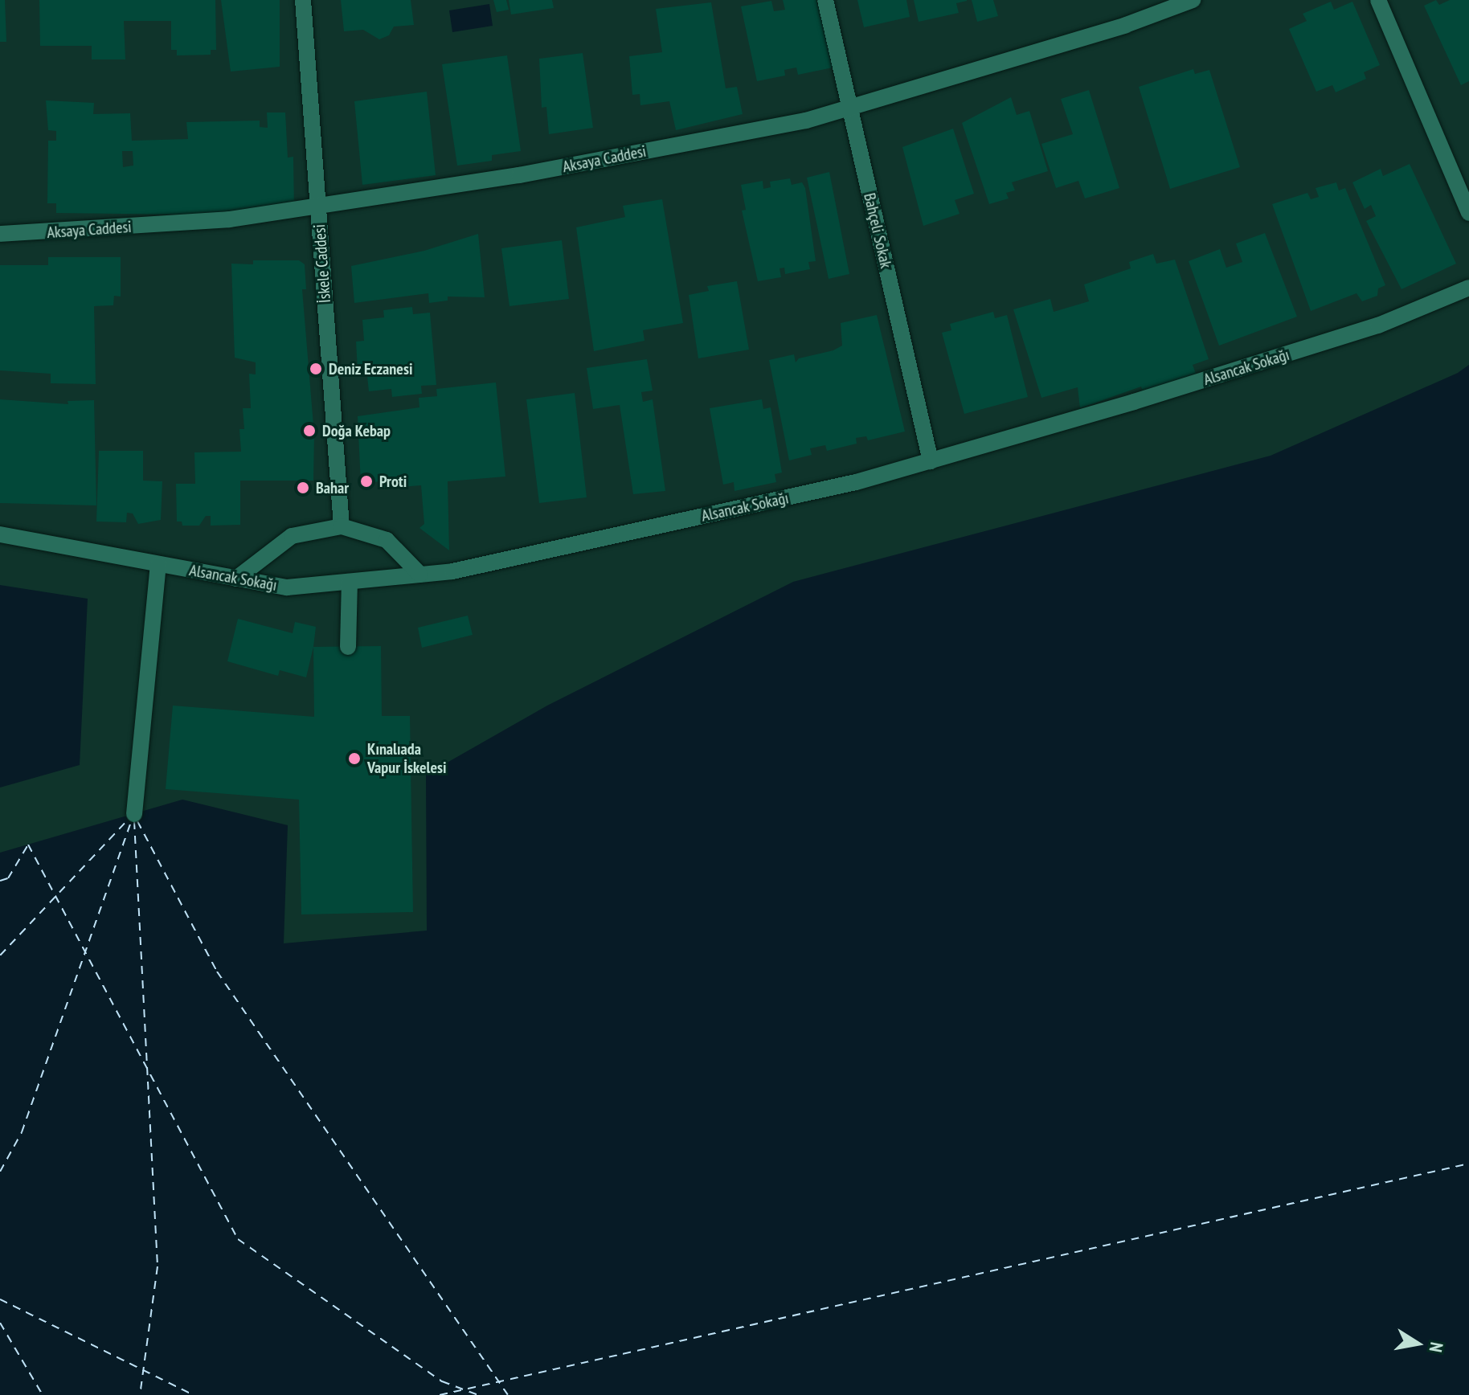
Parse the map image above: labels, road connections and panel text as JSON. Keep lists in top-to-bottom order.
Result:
{
  "streets": {
    "street": [
      "Aksaya Caddesi",
      "Bahçeli Sokak",
      "İskele Caddesi",
      "Alsancak Sokağı"
    ]
  },
  "crossings": [
    ["Aksaya Caddesi", "Bahçeli Sokak"],
    ["Aksaya Caddesi", "İskele Caddesi"],
    ["Bahçeli Sokak", "Alsancak Sokağı"]
  ],
  "places": [
    "Deniz Eczanesi",
    "Doğa Kebap",
    "Proti",
    "Bahar",
    "Kınalıada Vapur İskelesi"
  ],
  "north": "right"
}
